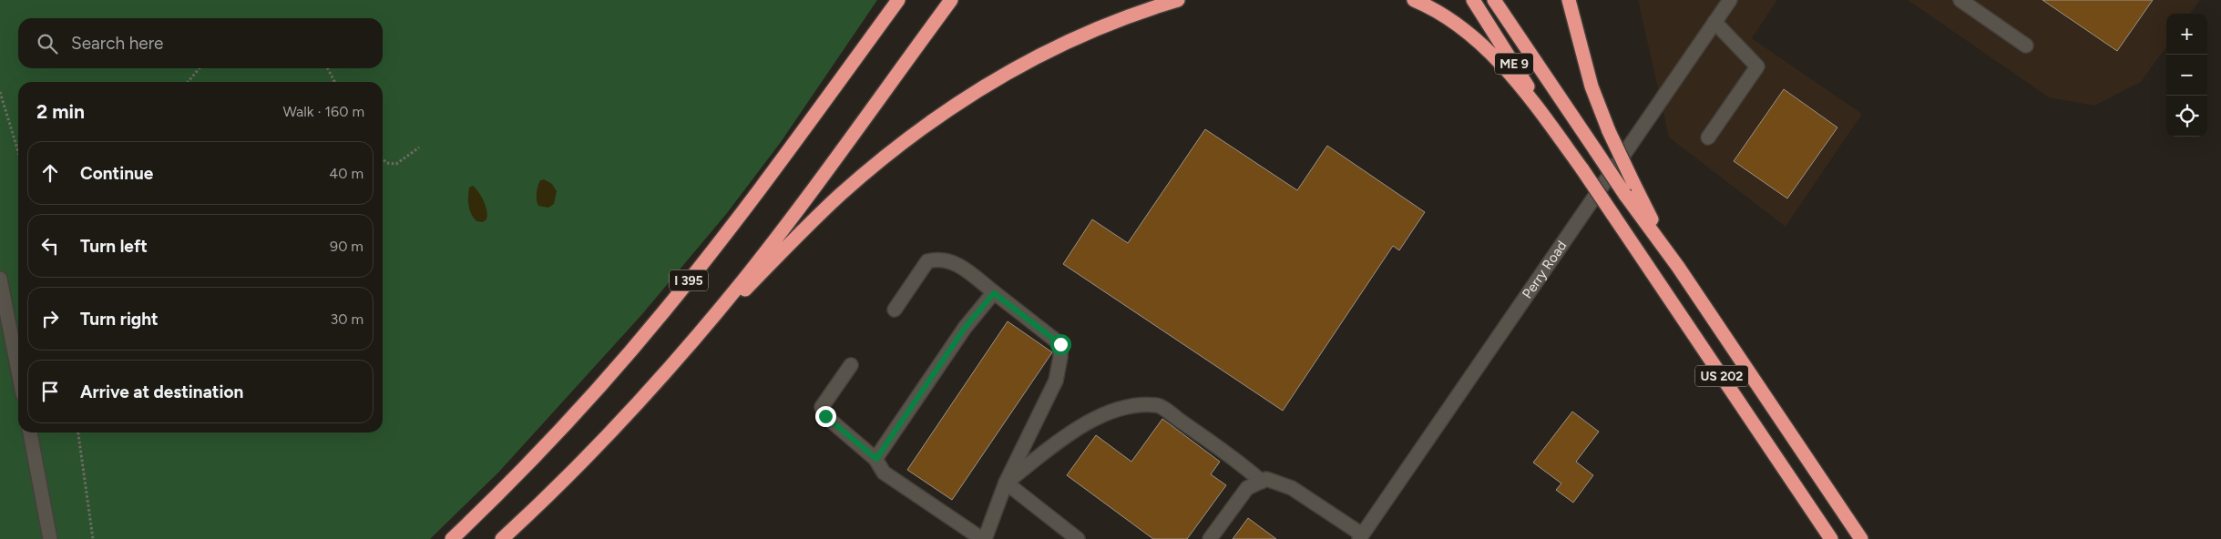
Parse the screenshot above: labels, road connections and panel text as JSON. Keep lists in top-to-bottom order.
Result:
{
  "streets": {
    "highway": ["ME 9", "I 395", "US 202"],
    "street": ["Perry Road"]
  },
  "crossings": [
    ["ME 9", "US 202"]
  ],
  "page": {
    "map_buttons": ["+", "−"],
    "search": "Search here",
    "heading": ["2 min", "Walk · 160 m"],
    "list": [
      ["Continue", "40 m"],
      ["Turn left", "90 m"],
      ["Turn right", "30 m"],
      "Arrive at destination"
    ]
  }
}
